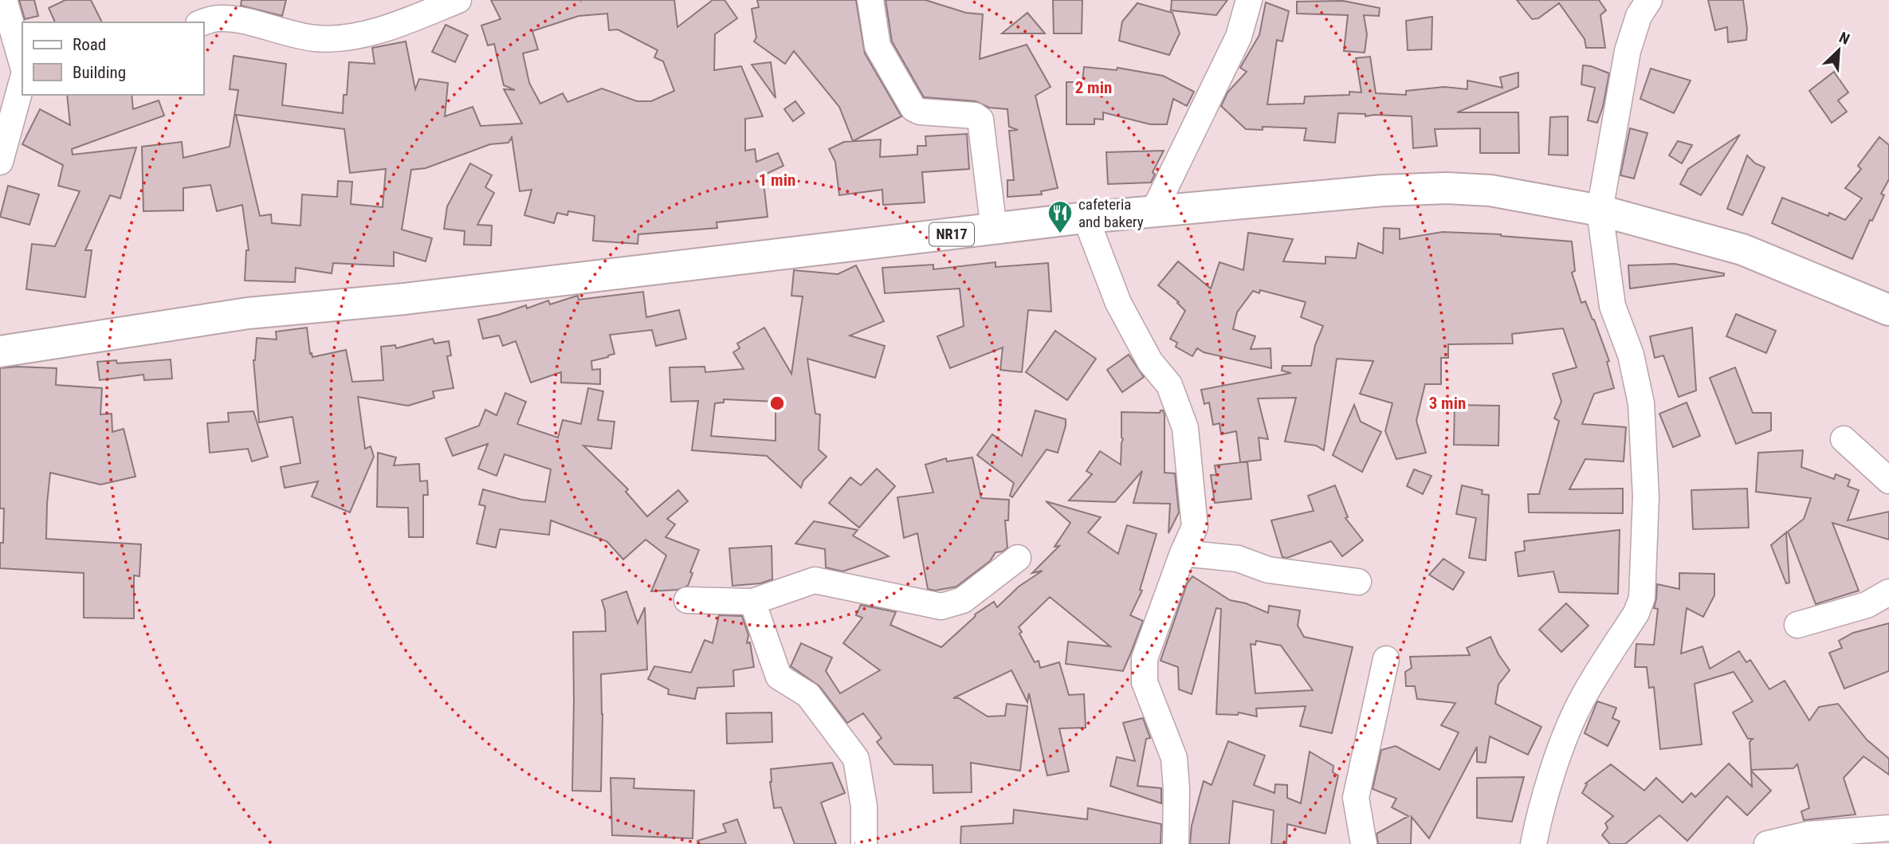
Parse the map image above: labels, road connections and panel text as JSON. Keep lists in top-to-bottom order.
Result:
{
  "streets": {
    "main road": ["NR17"]
  },
  "places": {
    "restaurant": ["cafeteria and bakery"]
  },
  "legend": ["Road", "Building"],
  "north": "top right",
  "rings": ["2 min", "1 min", "3 min"]
}
